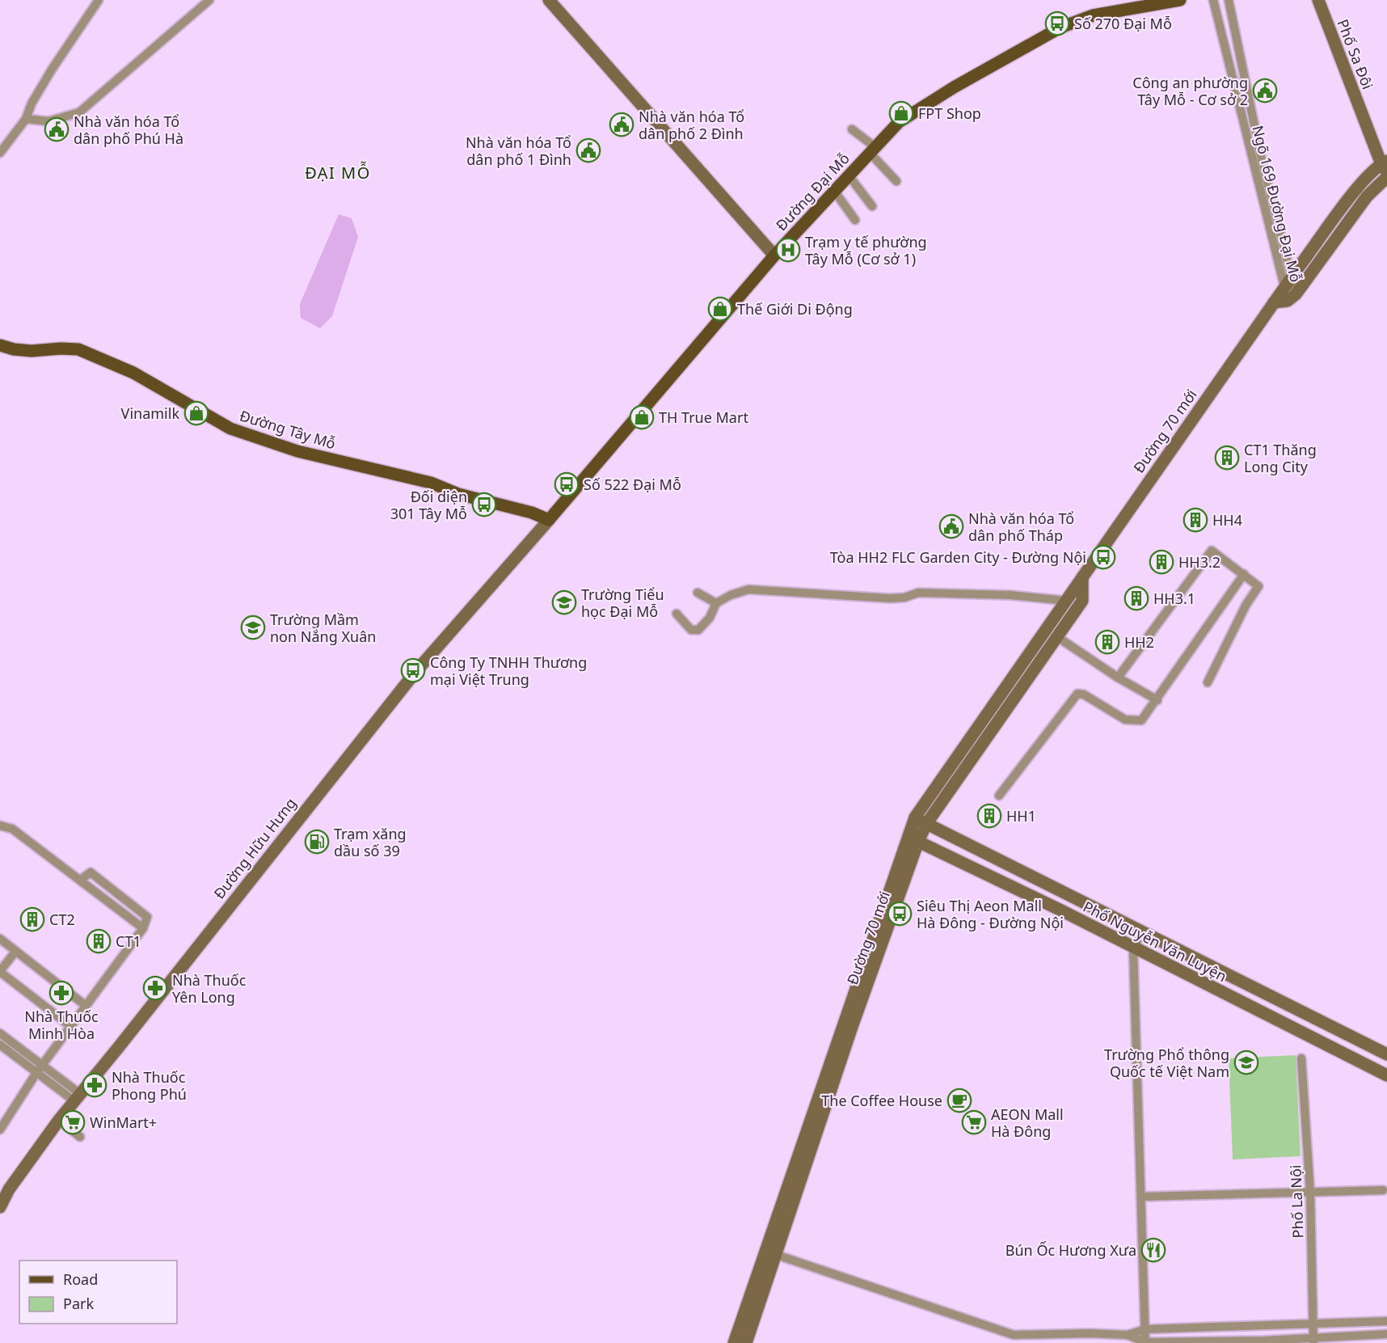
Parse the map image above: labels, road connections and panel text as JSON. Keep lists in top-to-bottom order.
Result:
{
  "streets": {
    "main road": ["Đường Đại Mỗ", "Đường Tây Mỗ"],
    "street": [
      "Phố Sa Đôi",
      "Ngõ 169 Đường Đại Mỗ",
      "Đường 70 mới",
      "Đường Hữu Hưng",
      "Phố Nguyễn Văn Luyện",
      "Phố La Nội"
    ]
  },
  "crossings": [
    ["Phố Sa Đôi", "Đường 70 mới"],
    ["Đường Đại Mỗ", "Đường Tây Mỗ"],
    ["Đường Đại Mỗ", "Đường Hữu Hưng"],
    ["Ngõ 169 Đường Đại Mỗ", "Đường 70 mới"],
    ["Đường Tây Mỗ", "Đường Hữu Hưng"],
    ["Đường 70 mới", "Phố Nguyễn Văn Luyện"]
  ],
  "districts": ["ĐẠI MỖ"],
  "places": {
    "bus stop": [
      "Số 270 Đại Mỗ",
      "Số 522 Đại Mỗ",
      "Đối diện 301 Tây Mỗ",
      "Tòa HH2 FLC Garden City - Đường Nội",
      "Công Ty TNHH Thương mại Việt Trung",
      "Siêu Thị Aeon Mall Hà Đông - Đường Nội"
    ],
    "public building": [
      "Công an phường Tây Mỗ - Cơ sở 2",
      "Nhà văn hóa Tổ dân phố 2 Đình",
      "Nhà văn hóa Tổ dân phố Phú Hà",
      "Nhà văn hóa Tổ dân phố 1 Đình",
      "Nhà văn hóa Tổ dân phố Tháp"
    ],
    "shop": [
      "FPT Shop",
      "Thế Giới Di Động",
      "Vinamilk",
      "TH True Mart"
    ],
    "hospital": ["Trạm y tế phường Tây Mỗ (Cơ sở 1)"],
    "building": [
      "CT1 Thăng Long City",
      "HH4",
      "HH3.2",
      "HH3.1",
      "HH2",
      "HH1",
      "CT2",
      "CT1"
    ],
    "school or university": ["Trường Tiểu học Đại Mỗ", "Trường Mầm non Nắng Xuân", "Trường Phổ thông Quốc tế Việt Nam"],
    "fuel station": ["Trạm xăng dầu số 39"],
    "pharmacy": ["Nhà Thuốc Yên Long", "Nhà Thuốc Minh Hòa", "Nhà Thuốc Phong Phú"],
    "cafe": ["The Coffee House"],
    "supermarket": ["WinMart+", "AEON Mall Hà Đông"],
    "restaurant": ["Bún Ốc Hương Xưa"]
  },
  "legend": ["Road", "Park"]
}
